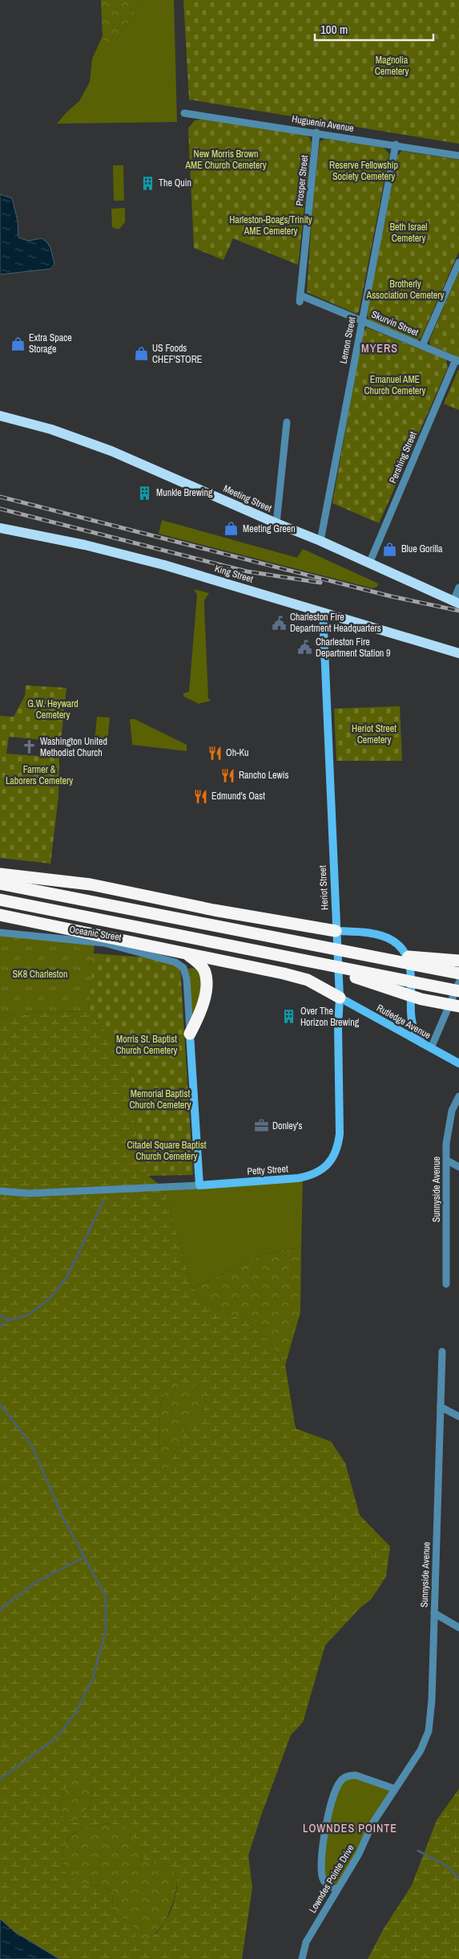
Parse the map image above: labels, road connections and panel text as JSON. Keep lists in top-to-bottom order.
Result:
{
  "streets": {
    "main road": ["Meeting Street", "King Street"],
    "street": [
      "Huguenin Avenue",
      "Prosper Street",
      "Skurvin Street",
      "Lemon Street",
      "Pershing Street",
      "Heriot Street",
      "Oceanic Street",
      "Rutledge Avenue",
      "Petty Street",
      "Sunnyside Avenue",
      "Lowndes Pointe Drive"
    ]
  },
  "crossings": [
    ["Huguenin Avenue", "Prosper Street"],
    ["Huguenin Avenue", "Lemon Street"],
    ["Prosper Street", "Skurvin Street"],
    ["Skurvin Street", "Lemon Street"],
    ["Skurvin Street", "Pershing Street"],
    ["Lemon Street", "Meeting Street"],
    ["Pershing Street", "Meeting Street"],
    ["King Street", "Heriot Street"],
    ["Heriot Street", "Rutledge Avenue"],
    ["Heriot Street", "Petty Street"],
    ["Sunnyside Avenue", "Lowndes Pointe Drive"]
  ],
  "districts": ["MYERS", "LOWNDES POINTE"],
  "parks": [
    "Magnolia Cemetery",
    "New Morris Brown AME Church Cemetery",
    "Reserve Fellowship Society Cemetery",
    "Harleston-Boags/Trinity AME Cemetery",
    "Beth Israel Cemetery",
    "Brotherly Association Cemetery",
    "Emanuel AME Church Cemetery",
    "G.W. Heyward Cemetery",
    "Heriot Street Cemetery",
    "Farmer & Laborers Cemetery",
    "SK8 Charleston",
    "Morris St. Baptist Church Cemetery",
    "Memorial Baptist Church Cemetery",
    "Citadel Square Baptist Church Cemetery"
  ],
  "places": {
    "building": ["The Quin", "Munkle Brewing", "Over The Horizon Brewing"],
    "shop": [
      "Extra Space Storage",
      "US Foods CHEF'STORE",
      "Meeting Green",
      "Blue Gorilla"
    ],
    "public building": ["Charleston Fire Department Headquarters", "Charleston Fire Department Station 9"],
    "church": ["Washington United Methodist Church"],
    "restaurant": ["Oh-Ku", "Rancho Lewis", "Edmund's Oast"],
    "office": ["Donley's"]
  },
  "scale_bar": "100 m"
}
